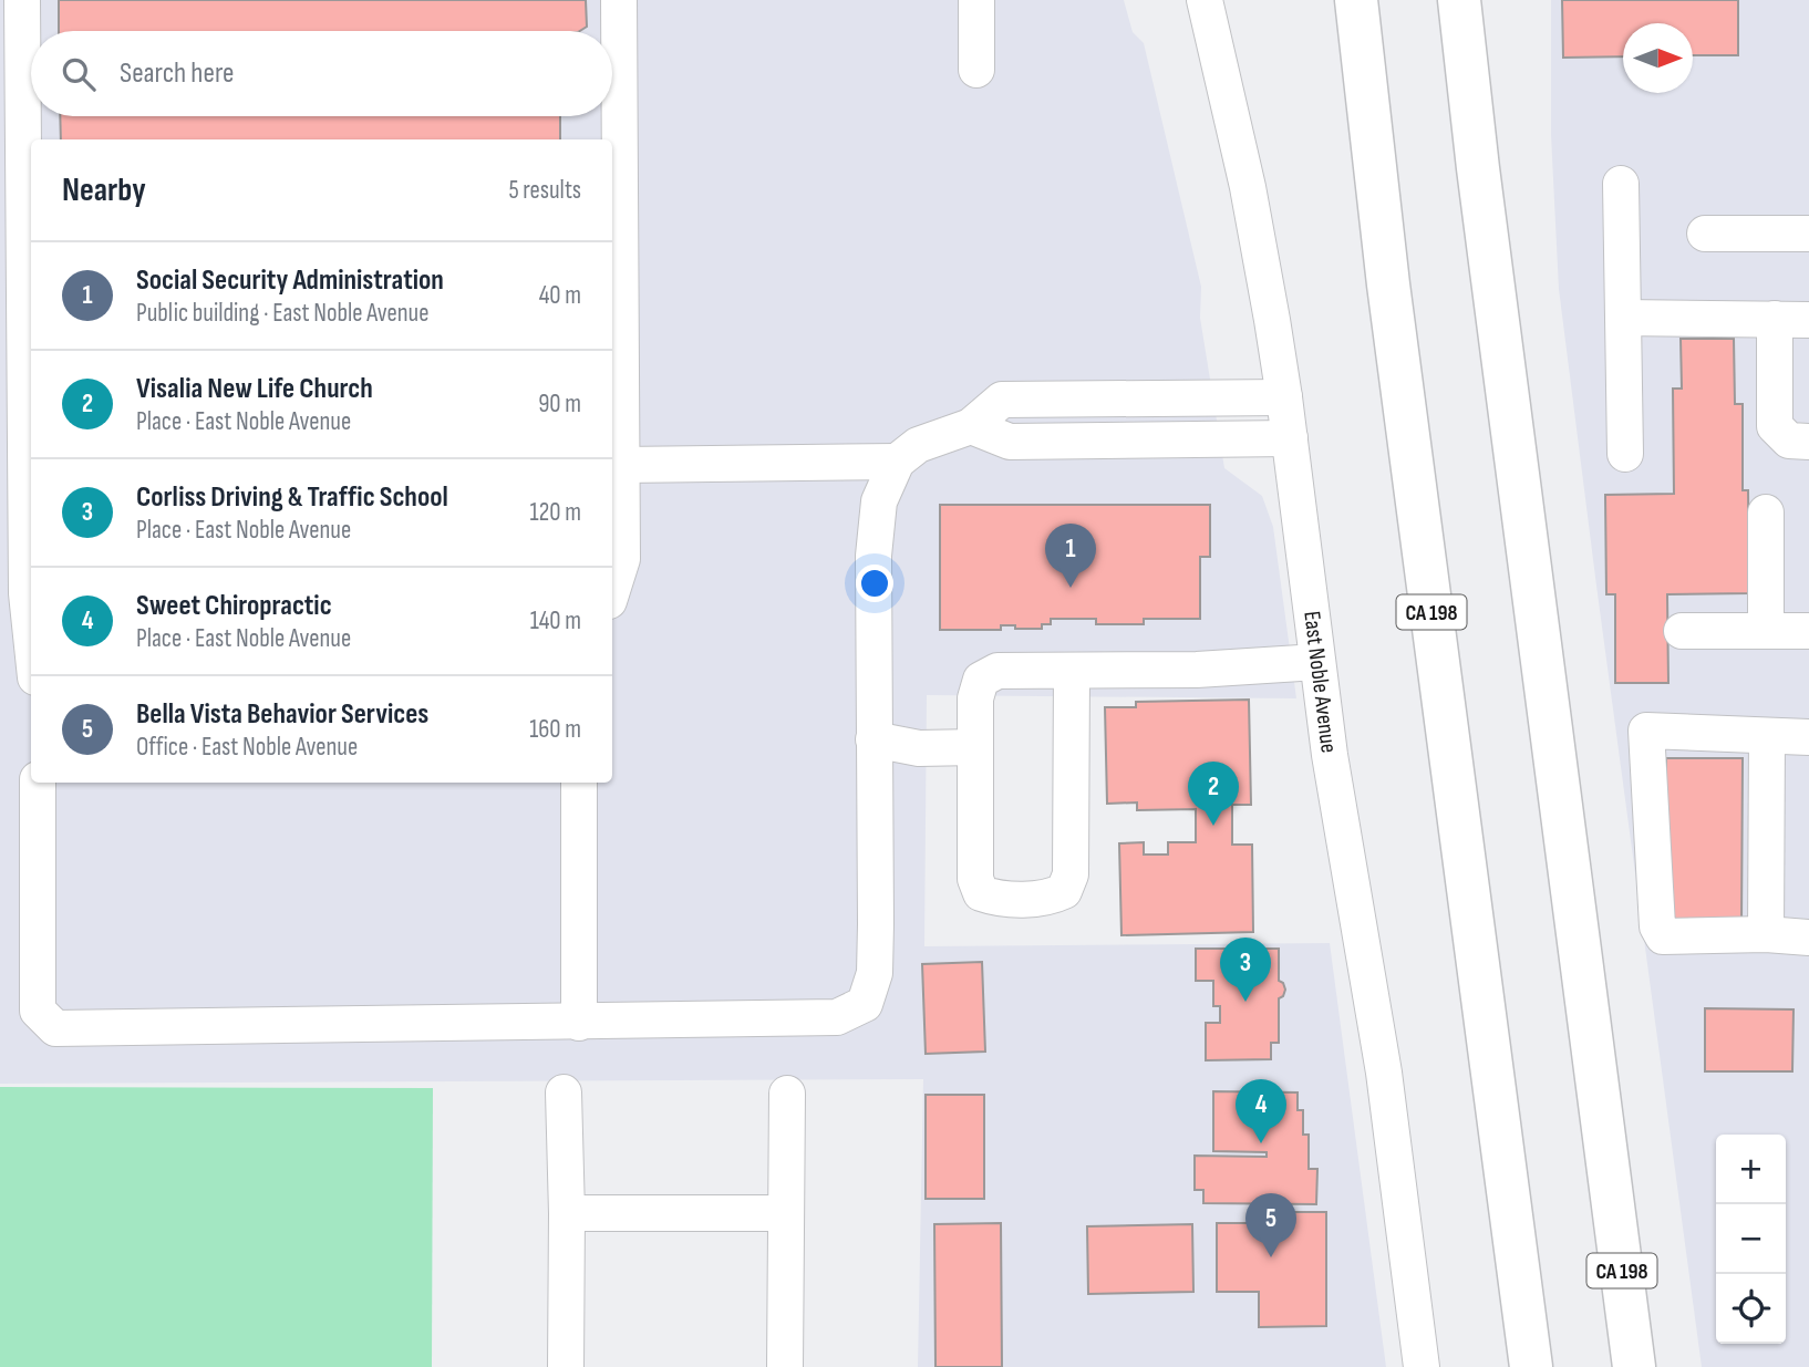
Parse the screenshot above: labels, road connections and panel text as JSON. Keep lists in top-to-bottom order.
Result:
{
  "streets": {
    "highway": ["CA 198"],
    "street": ["East Noble Avenue"]
  },
  "north": "right",
  "page": {
    "search": "Search here",
    "heading": ["Nearby", "5 results"],
    "list": [
      {
        "mark": "1",
        "name": "Social Security Administration",
        "note": "Public building · East Noble Avenue",
        "value": "40 m"
      },
      {
        "mark": "2",
        "name": "Visalia New Life Church",
        "note": "Place · East Noble Avenue",
        "value": "90 m"
      },
      {
        "mark": "3",
        "name": "Corliss Driving & Traffic School",
        "note": "Place · East Noble Avenue",
        "value": "120 m"
      },
      {
        "mark": "4",
        "name": "Sweet Chiropractic",
        "note": "Place · East Noble Avenue",
        "value": "140 m"
      },
      {
        "mark": "5",
        "name": "Bella Vista Behavior Services",
        "note": "Office · East Noble Avenue",
        "value": "160 m"
      }
    ],
    "pins": [
      "1",
      "2",
      "3",
      "4",
      "5"
    ],
    "map_buttons": ["+", "−"]
  }
}
